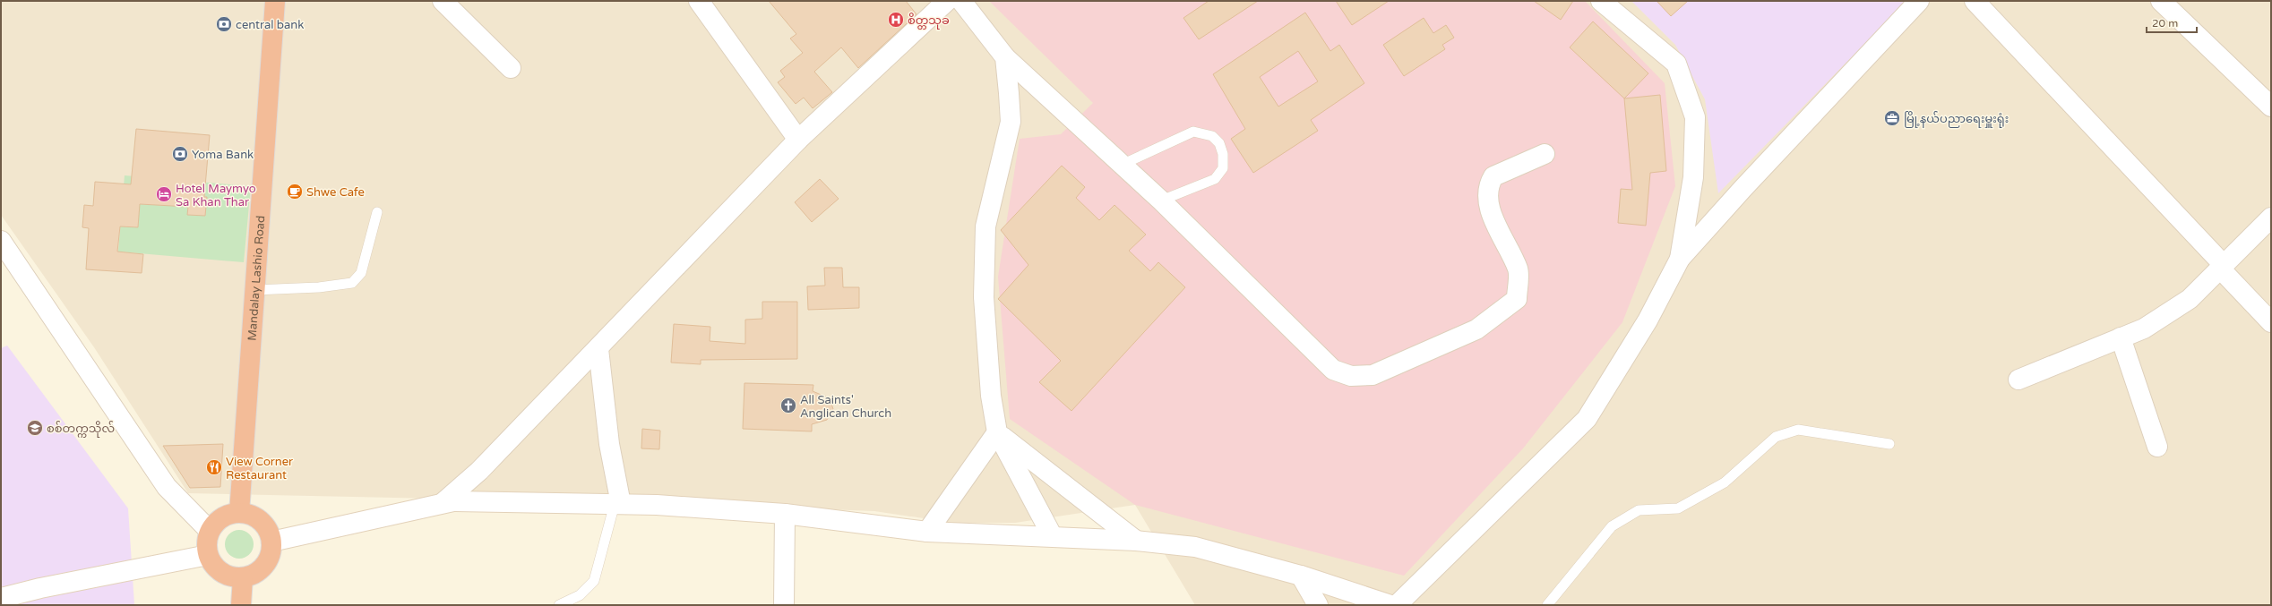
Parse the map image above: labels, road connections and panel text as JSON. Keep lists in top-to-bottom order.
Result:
{
  "streets": {
    "highway": ["Mandalay Lashio Road"]
  },
  "places": {
    "hospital": ["စိတ္တသုခ"],
    "bank": ["central bank", "Yoma Bank"],
    "office": ["မြို့နယ်ပညာရေးမှူးရုံး"],
    "cafe": ["Shwe Cafe"],
    "hotel": ["Hotel Maymyo Sa Khan Thar"],
    "church": ["All Saints' Anglican Church"],
    "school or university": ["စစ်‌တက္ကသိုလ်"],
    "restaurant": ["View Corner Restaurant"]
  },
  "scale_bar": "20 m"
}
